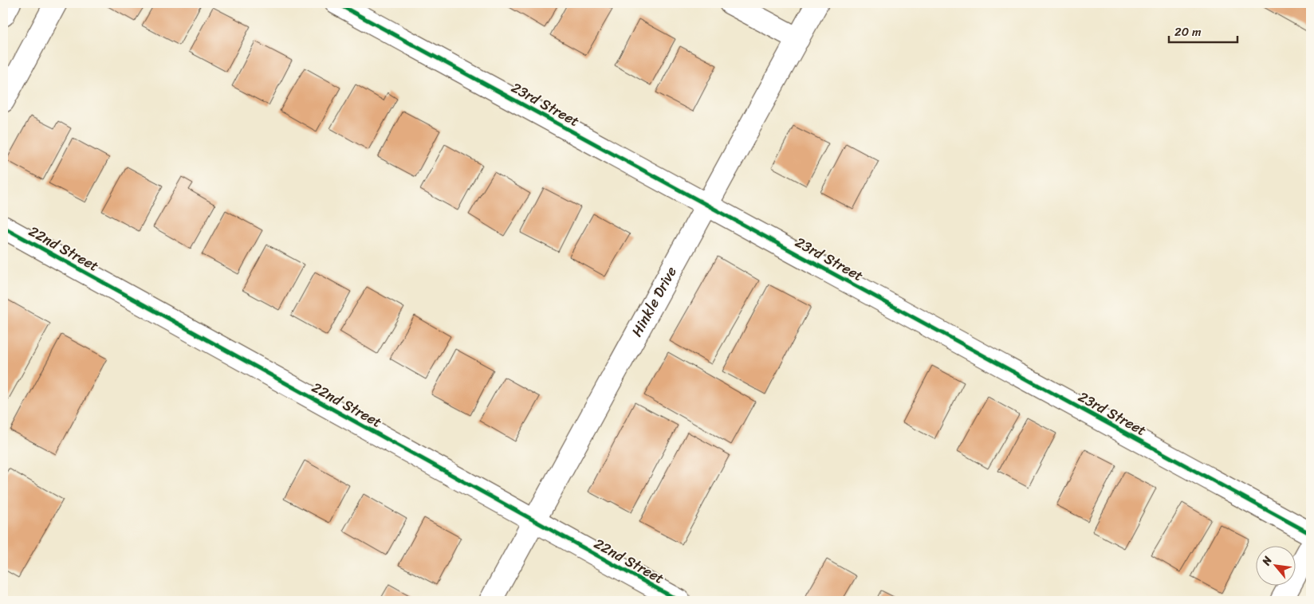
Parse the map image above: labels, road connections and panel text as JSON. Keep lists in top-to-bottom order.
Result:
{
  "streets": {
    "street": ["23rd Street", "22nd Street", "Hinkle Drive"]
  },
  "crossings": [
    ["23rd Street", "Hinkle Drive"],
    ["22nd Street", "Hinkle Drive"]
  ],
  "scale_bar": "20 m",
  "north": "top left"
}
